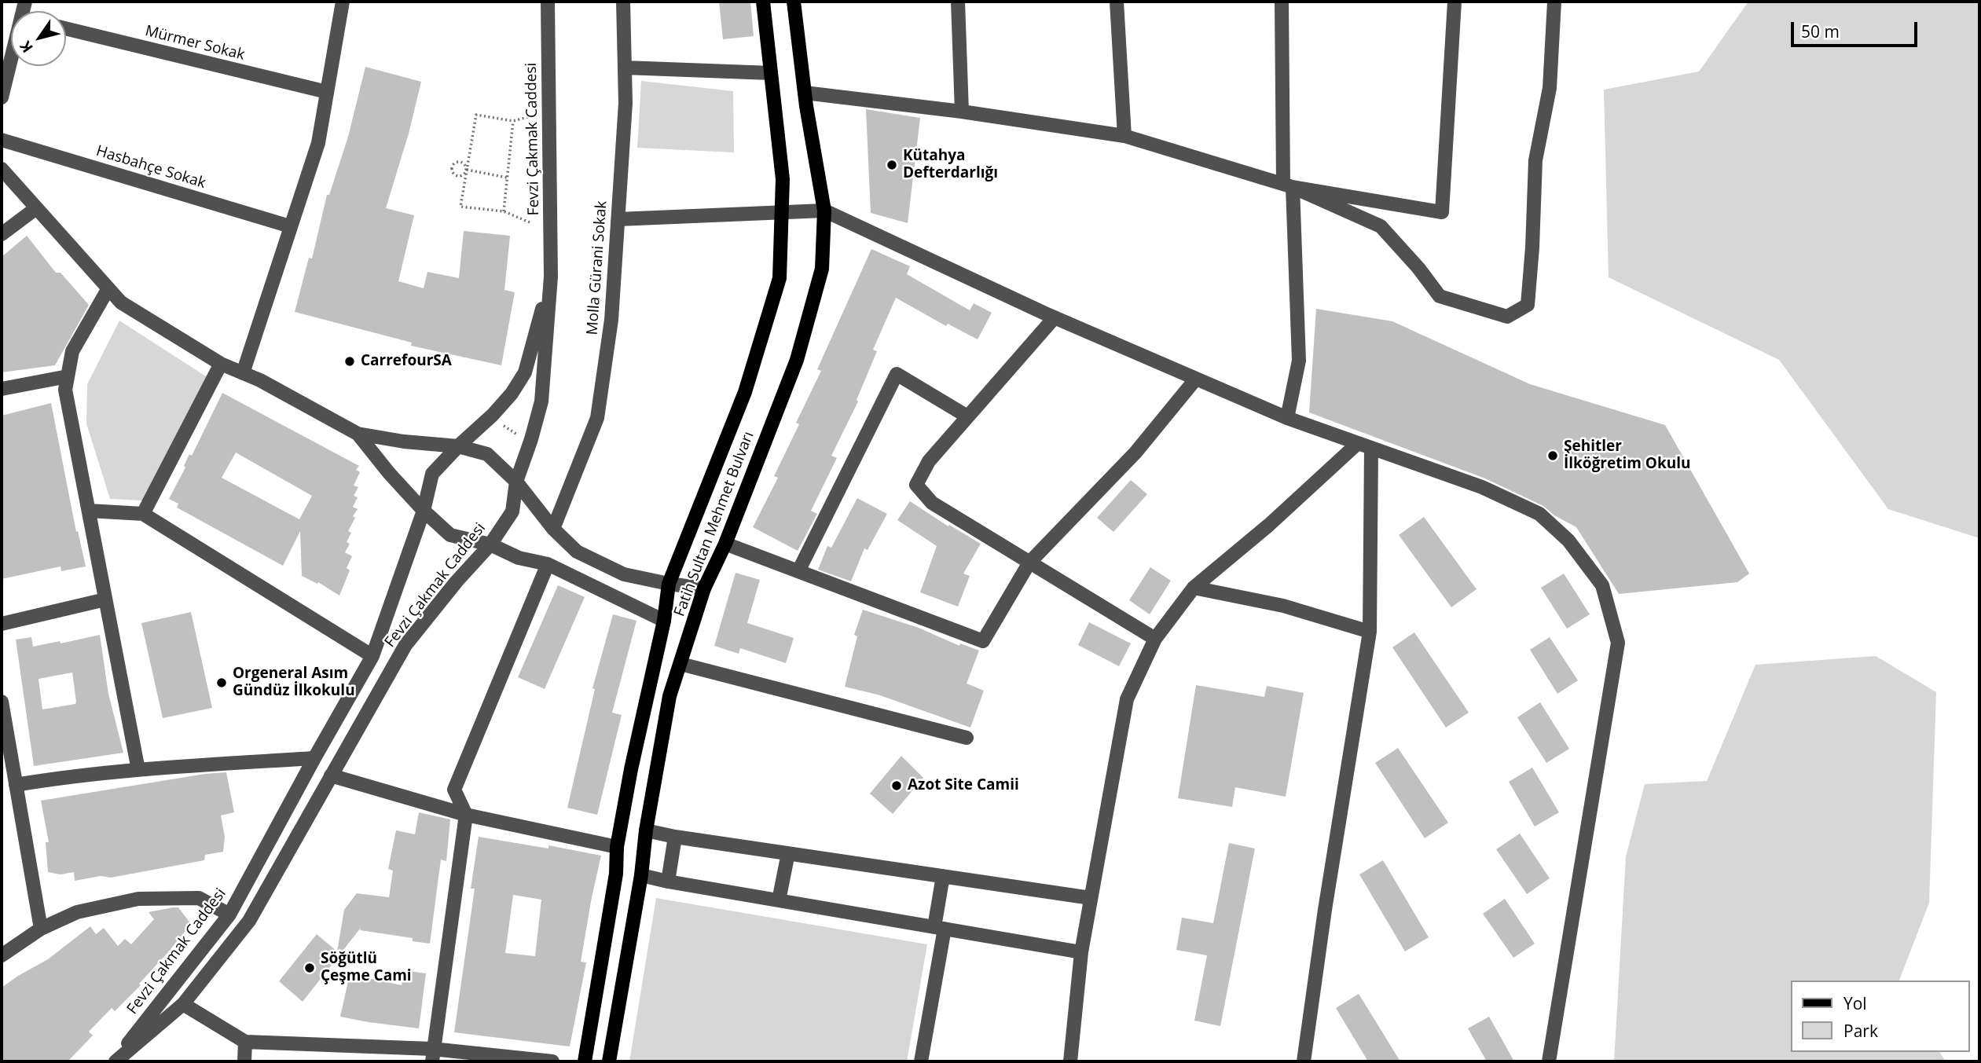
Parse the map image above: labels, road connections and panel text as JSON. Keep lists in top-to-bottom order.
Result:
{
  "streets": {
    "main road": ["Fatih Sultan Mehmet Bulvarı"],
    "street": [
      "Mürmer Sokak",
      "Fevzi Çakmak Caddesi",
      "Hasbahçe Sokak",
      "Molla Gürani Sokak"
    ]
  },
  "places": [
    "Kütahya Defterdarlığı",
    "CarrefourSA",
    "Şehitler İlköğretim Okulu",
    "Orgeneral Asım Gündüz İlkokulu",
    "Azot Site Camii",
    "Söğütlü Çeşme Cami"
  ],
  "legend": ["Yol", "Park"],
  "scale_bar": "50 m",
  "north": "bottom left"
}
